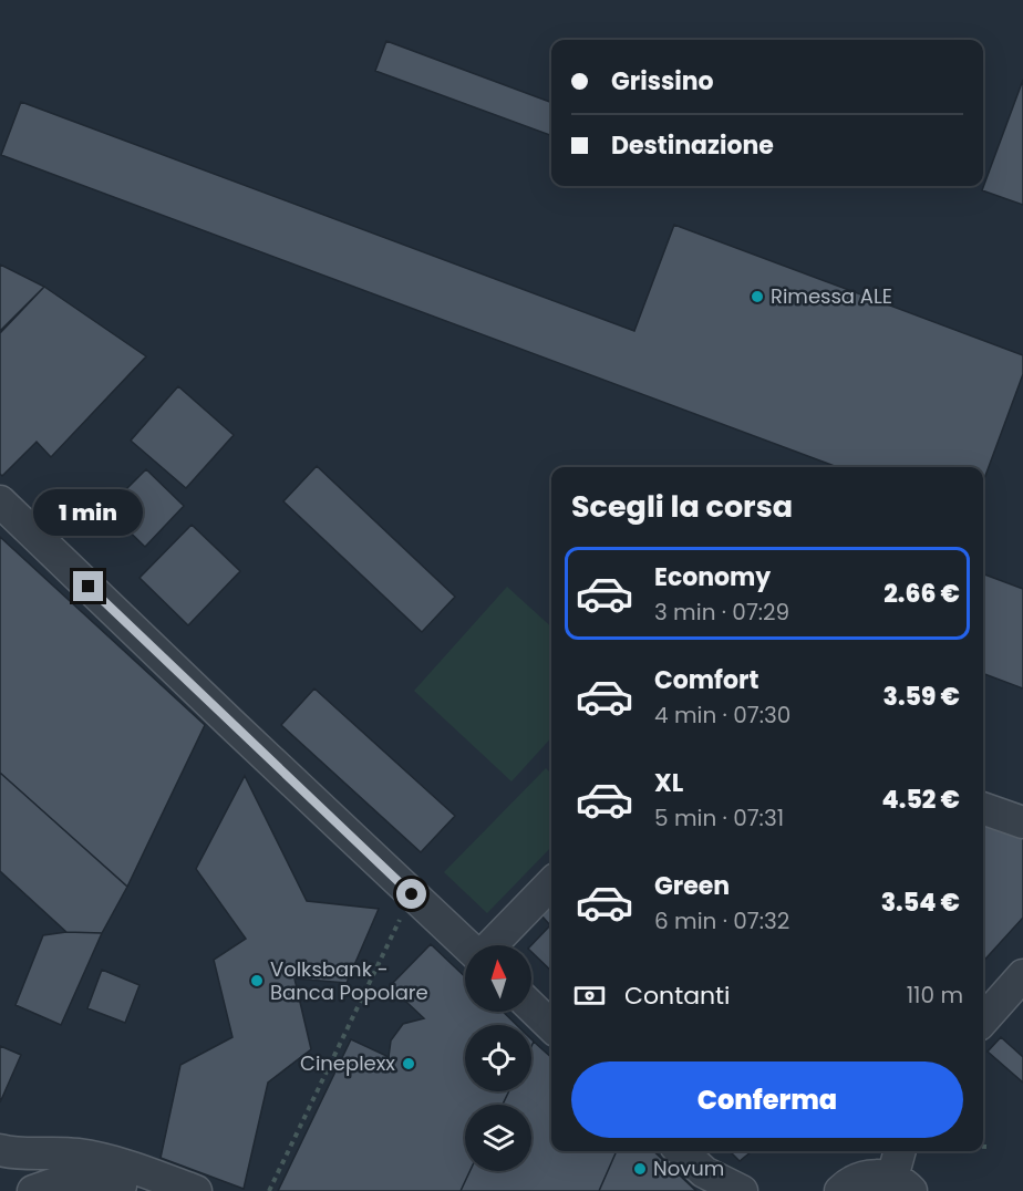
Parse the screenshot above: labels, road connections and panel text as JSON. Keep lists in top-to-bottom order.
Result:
{
  "places": [
    "Rimessa ALE",
    "Volksbank - Banca Popolare",
    "Cineplexx",
    "Novum"
  ],
  "north": "top",
  "page": {
    "banner": ["Grissino", "Destinazione"],
    "heading": "Scegli la corsa",
    "bubble": "1 min",
    "list": [
      {
        "name": "Economy",
        "note": "3 min · 07:29",
        "value": "2.66 €"
      },
      {
        "name": "Comfort",
        "note": "4 min · 07:30",
        "value": "3.59 €"
      },
      {
        "name": "XL",
        "note": "5 min · 07:31",
        "value": "4.52 €"
      },
      {
        "name": "Green",
        "note": "6 min · 07:32",
        "value": "3.54 €"
      }
    ],
    "pay": ["Contanti", "110 m"],
    "buttons": "Conferma"
  }
}
